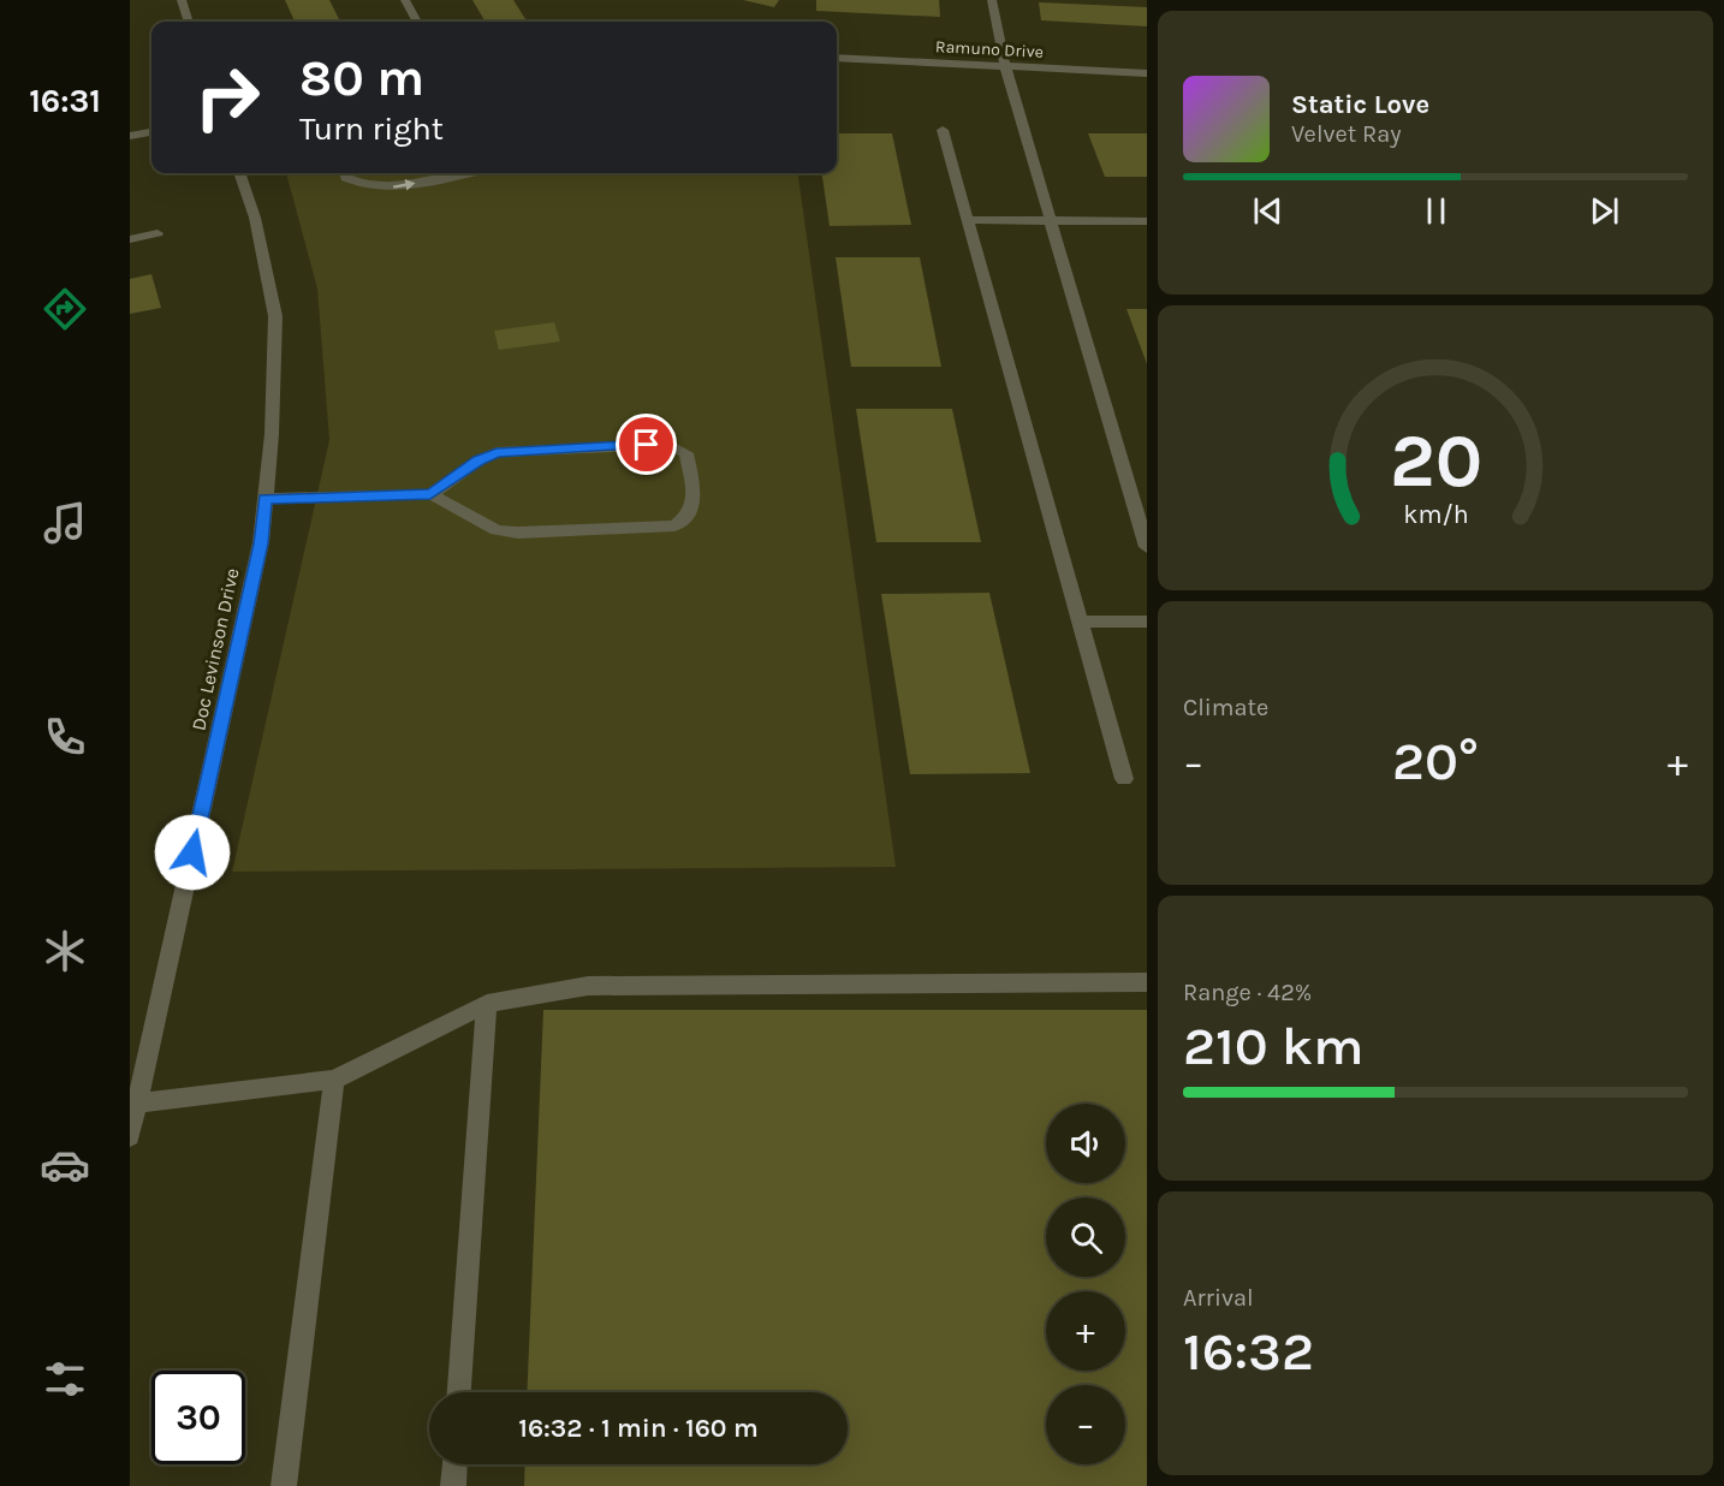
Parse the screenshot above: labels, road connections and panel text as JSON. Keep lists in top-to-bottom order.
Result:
{
  "streets": {
    "street": ["Ramuno Drive", "Doc Levinson Drive"]
  },
  "page": {
    "tabs": "16:31",
    "turn": ["80 m", "Turn right"],
    "song": ["Static Love", "Velvet Ray"],
    "tile": [
      "Climate",
      ["Range · 42%", "210 km"],
      ["Arrival", "16:32"]
    ],
    "heat": ["−", "20°", "+"],
    "map_buttons": ["+", "−"],
    "limit": "30",
    "trip": "16:32 · 1 min · 160 m",
    "gauge": ["20", "km/h"]
  }
}
